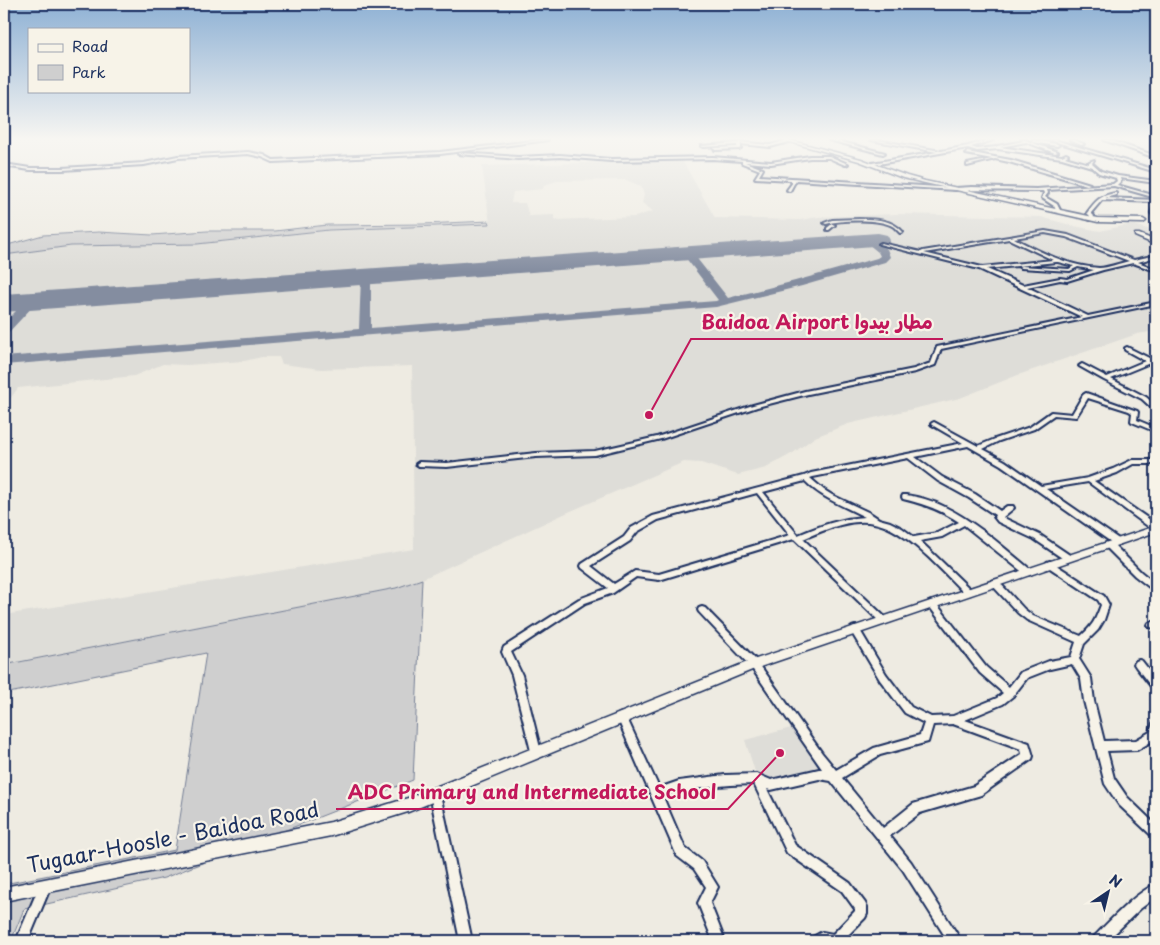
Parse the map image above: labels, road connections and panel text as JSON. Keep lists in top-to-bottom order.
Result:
{
  "streets": {
    "street": ["Tugaar-Hoosle - Baidoa Road"]
  },
  "places": ["Baidoa Airport مطار بيدوا", "ADC Primary and Intermediate School"],
  "legend": ["Road", "Park"],
  "north": "top right"
}
